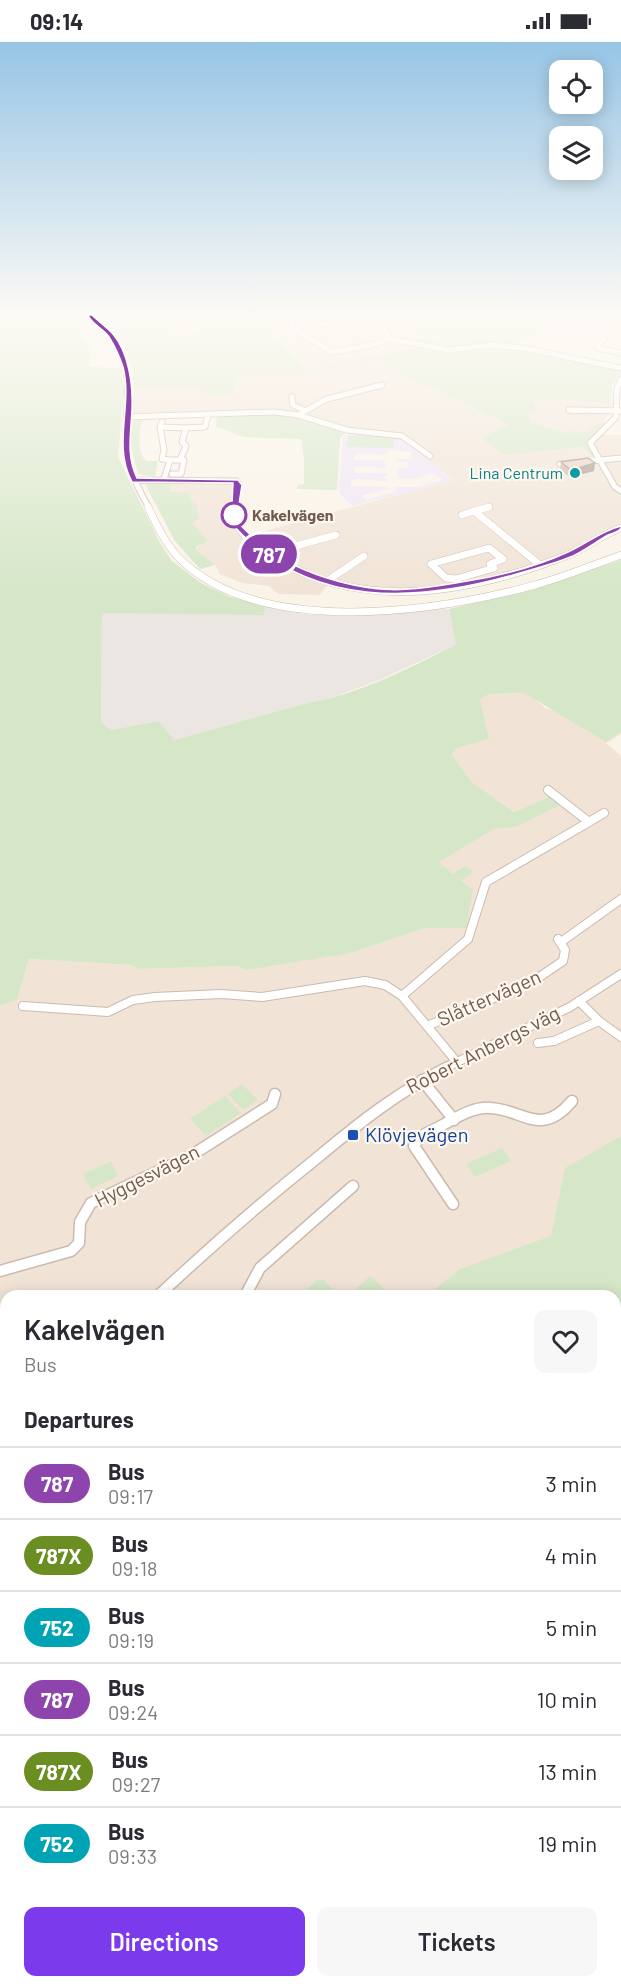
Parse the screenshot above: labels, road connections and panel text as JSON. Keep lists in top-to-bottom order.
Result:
{
  "streets": {
    "street": ["Slåttervägen", "Robert Anbergs väg", "Hyggesvägen"]
  },
  "places": {
    "other": ["Lina Centrum", "Kakelvägen"],
    "transit": ["Klövjevägen"]
  },
  "lines": ["bus line 787"],
  "page": {
    "status": "09:14",
    "on_map": "787",
    "heading": [
      ["Kakelvägen", "Bus"],
      "Departures"
    ],
    "list": [
      {
        "mark": "787",
        "name": "Bus",
        "note": "09:17",
        "value": "3 min"
      },
      {
        "mark": "787X",
        "name": "Bus",
        "note": "09:18",
        "value": "4 min"
      },
      {
        "mark": "752",
        "name": "Bus",
        "note": "09:19",
        "value": "5 min"
      },
      {
        "mark": "787",
        "name": "Bus",
        "note": "09:24",
        "value": "10 min"
      },
      {
        "mark": "787X",
        "name": "Bus",
        "note": "09:27",
        "value": "13 min"
      },
      {
        "mark": "752",
        "name": "Bus",
        "note": "09:33",
        "value": "19 min"
      }
    ],
    "buttons": ["Directions", "Tickets"]
  }
}
